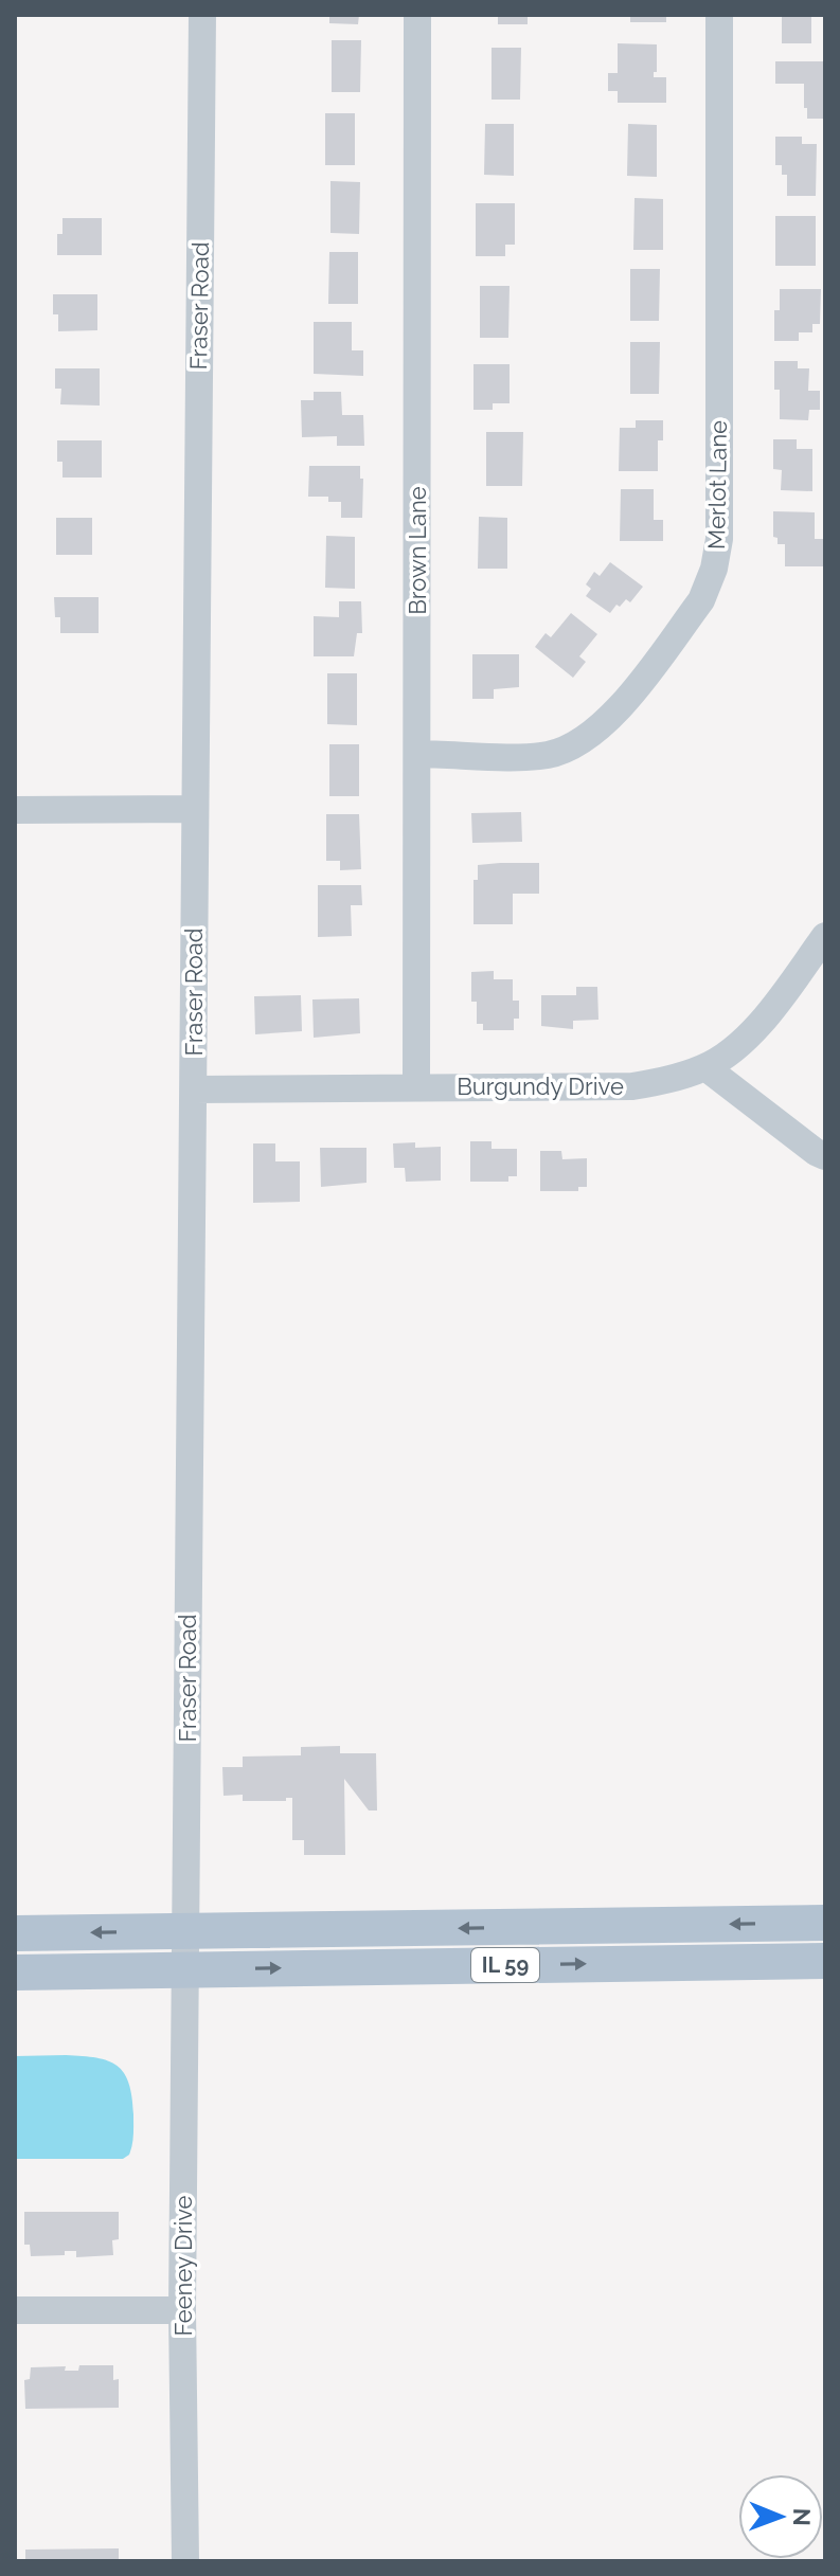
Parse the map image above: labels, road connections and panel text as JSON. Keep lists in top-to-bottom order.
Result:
{
  "streets": {
    "main road": ["IL 59"],
    "street": [
      "Fraser Road",
      "Merlot Lane",
      "Brown Lane",
      "Burgundy Drive",
      "Feeney Drive"
    ]
  },
  "crossings": [
    ["Fraser Road", "Burgundy Drive"],
    ["Fraser Road", "IL 59"],
    ["Fraser Road", "Feeney Drive"],
    ["Merlot Lane", "Brown Lane"],
    ["Brown Lane", "Burgundy Drive"],
    ["IL 59", "Feeney Drive"]
  ],
  "north": "right"
}
